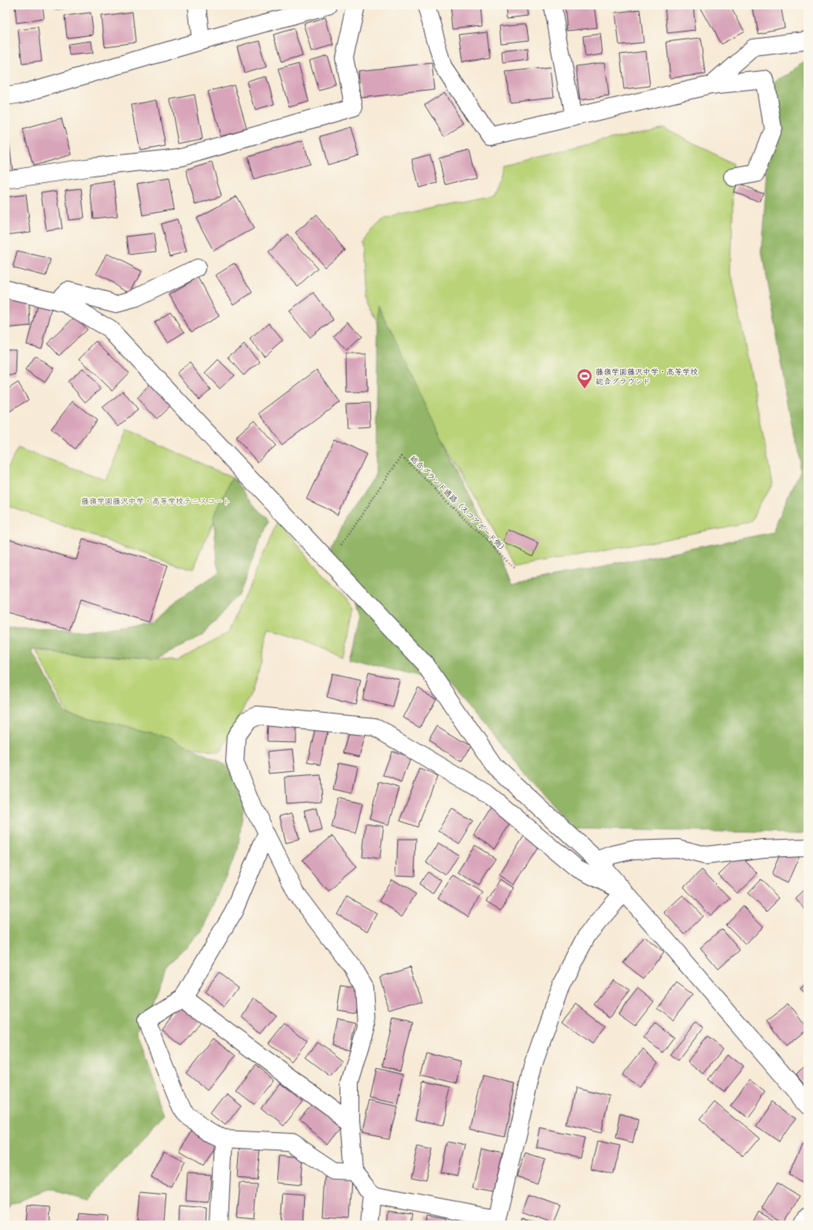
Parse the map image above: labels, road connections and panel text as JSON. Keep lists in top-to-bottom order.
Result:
{
  "streets": {
    "path": ["総合グランド通路（スコアボード側）"]
  },
  "parks": ["藤嶺学園藤沢中学・高等学校テニスコート"],
  "places": {
    "sports": ["藤嶺学園藤沢中学・高等学校 総合グラウンド"]
  }
}
